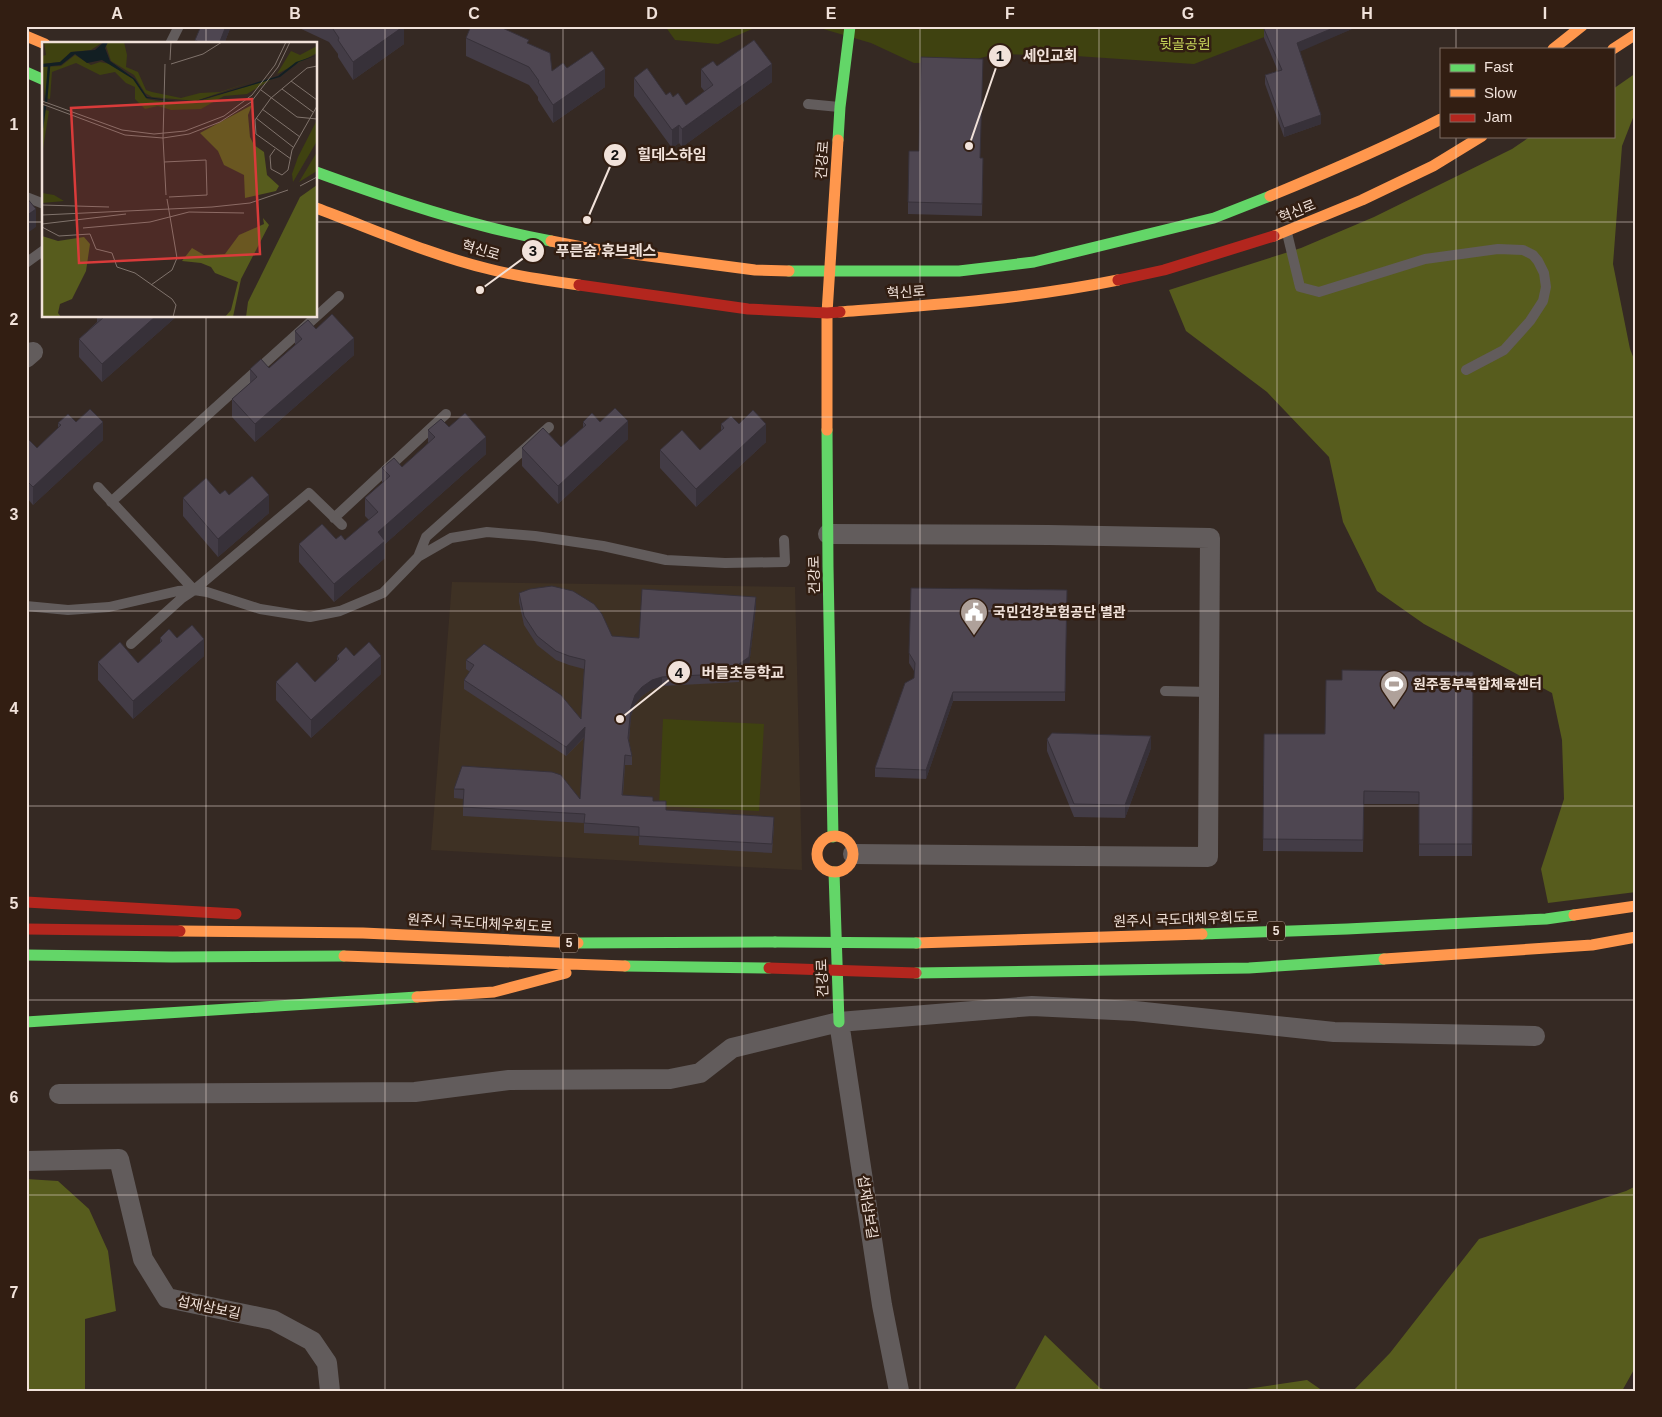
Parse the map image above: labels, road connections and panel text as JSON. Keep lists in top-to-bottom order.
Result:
{
  "streets": {
    "main road": [
      "건강로",
      "혁신로",
      "원주시 국도대체우회도로",
      "5"
    ],
    "street": ["섭재삼보길"]
  },
  "crossings": [
    ["건강로", "혁신로"],
    ["건강로", "섭재삼보길"]
  ],
  "parks": ["뒷골공원"],
  "places": {
    "other": [
      "세인교회",
      "힐데스하임",
      "푸른숨 휴브레스",
      "버들초등학교"
    ],
    "public building": ["국민건강보험공단 별관"],
    "sports": ["원주동부복합체육센터"]
  },
  "legend": ["Fast", "Slow", "Jam"],
  "grid": {
    "columns": [
      "A",
      "B",
      "C",
      "D",
      "E",
      "F",
      "G",
      "H",
      "I"
    ],
    "rows": [
      "1",
      "2",
      "3",
      "4",
      "5",
      "6",
      "7"
    ]
  }
}
